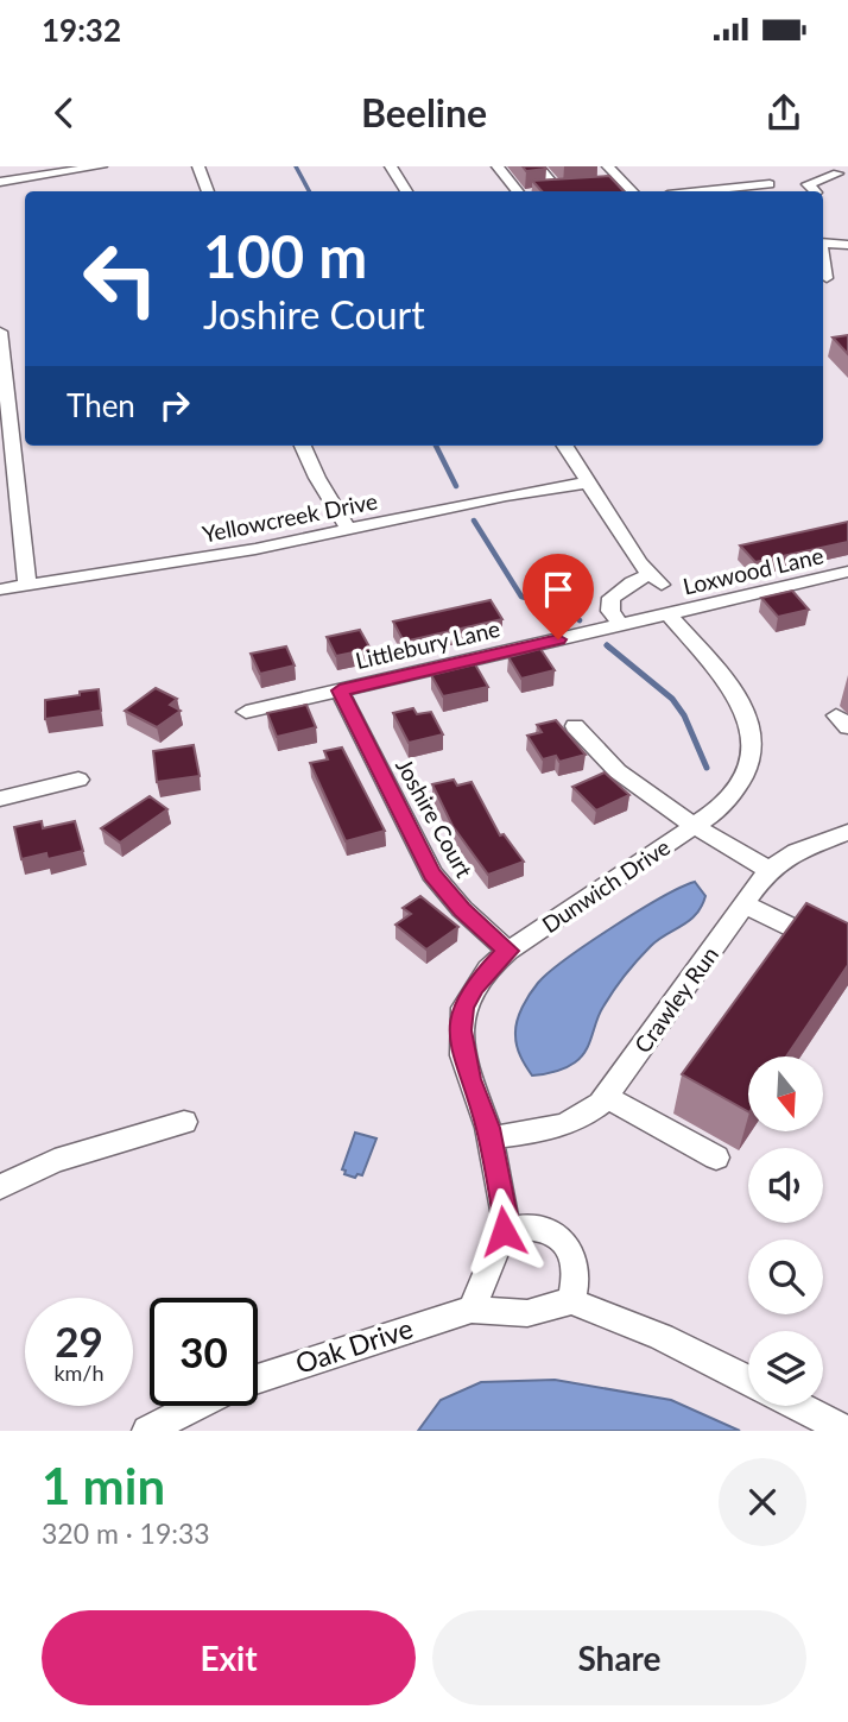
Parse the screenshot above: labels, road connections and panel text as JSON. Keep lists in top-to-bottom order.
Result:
{
  "streets": {
    "street": [
      "Yellowcreek Drive",
      "Loxwood Lane",
      "Littlebury Lane",
      "Joshire Court",
      "Dunwich Drive",
      "Crawley Run",
      "Oak Drive"
    ]
  },
  "crossings": [
    ["Loxwood Lane", "Littlebury Lane"],
    ["Loxwood Lane", "Dunwich Drive"],
    ["Littlebury Lane", "Joshire Court"],
    ["Littlebury Lane", "Dunwich Drive"],
    ["Joshire Court", "Dunwich Drive"],
    ["Dunwich Drive", "Crawley Run"]
  ],
  "north": "bottom",
  "page": {
    "status": "19:32",
    "header": "Beeline",
    "turn": ["100 m", "Joshire Court"],
    "then": "Then",
    "speed": "29 km/h",
    "limit": "30",
    "heading": ["1 min", "320 m · 19:33"],
    "buttons": ["Exit", "Share"]
  }
}
